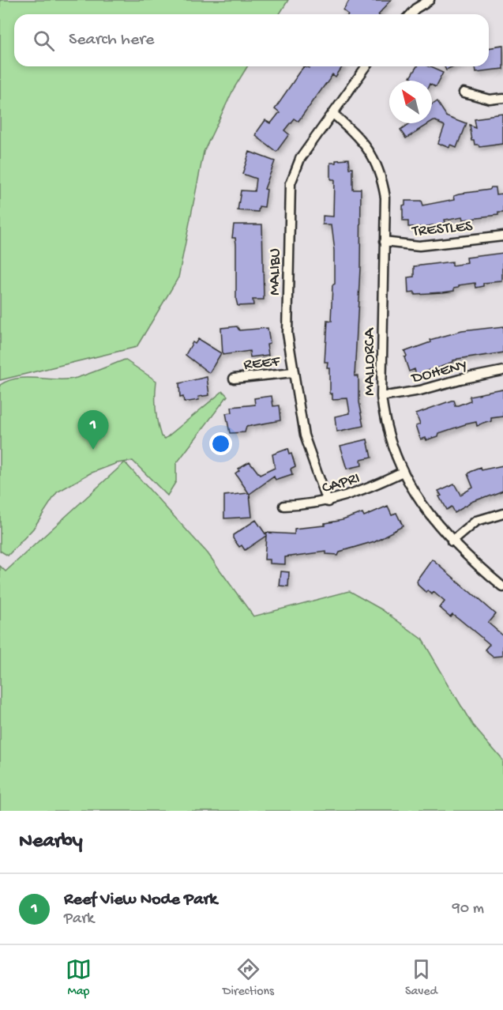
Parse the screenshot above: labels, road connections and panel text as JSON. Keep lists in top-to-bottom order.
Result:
{
  "streets": {
    "street": [
      "TRESTLES",
      "MALIBU",
      "REEF",
      "MALLORCA",
      "DOHENY",
      "CAPRI"
    ]
  },
  "crossings": [
    ["TRESTLES", "MALLORCA"],
    ["MALIBU", "REEF"],
    ["MALIBU", "MALLORCA"],
    ["MALIBU", "CAPRI"],
    ["MALLORCA", "DOHENY"],
    ["MALLORCA", "CAPRI"]
  ],
  "north": "top left",
  "page": {
    "search": "Search here",
    "pins": "1",
    "heading": "Nearby",
    "list": [
      {
        "mark": "1",
        "name": "Reef View Node Park",
        "note": "Park",
        "value": "90 m"
      }
    ],
    "nav": ["Map", "Directions", "Saved"]
  }
}
